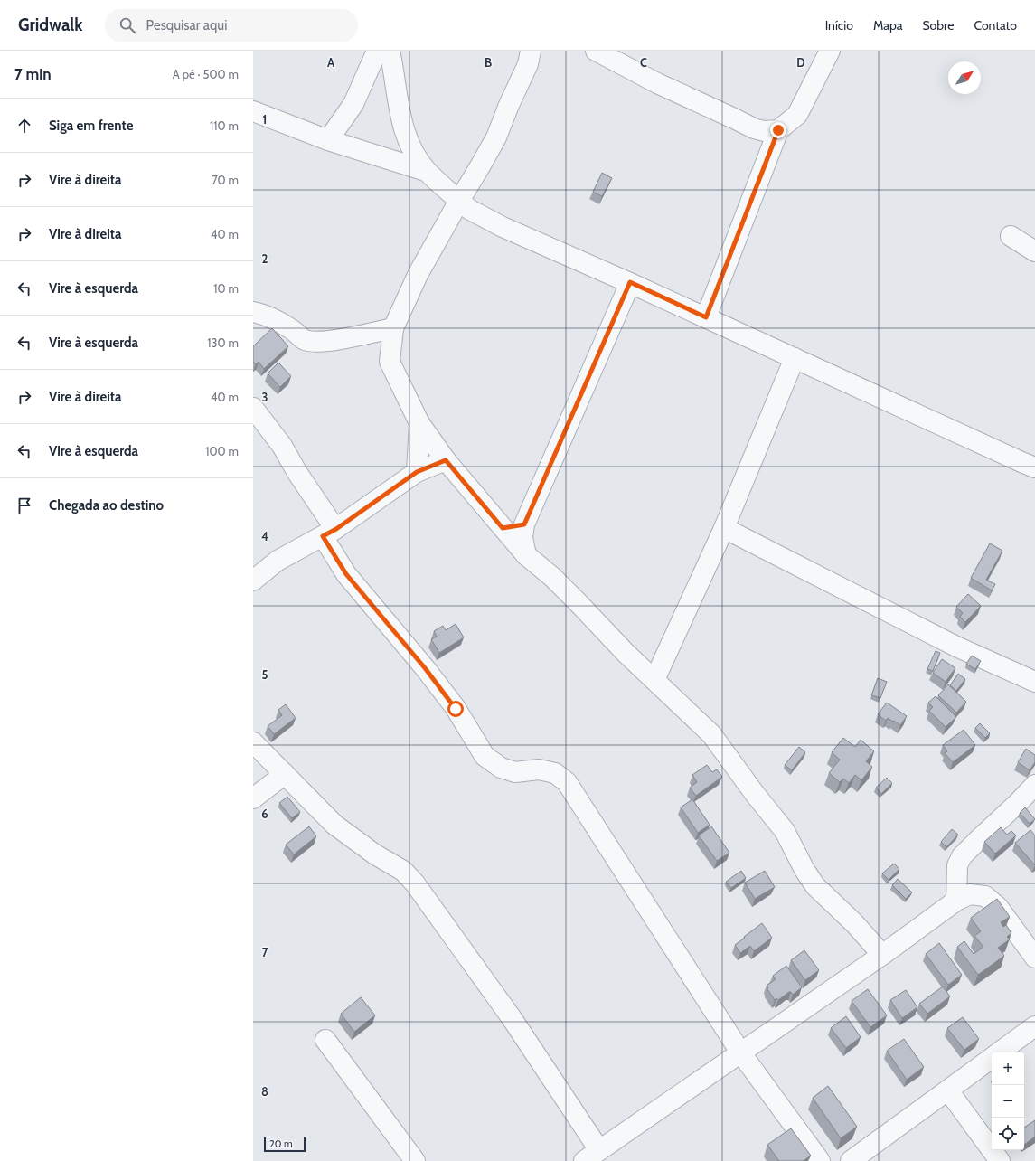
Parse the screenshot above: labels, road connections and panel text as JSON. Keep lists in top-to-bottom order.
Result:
{
  "scale_bar": "20 m",
  "north": "top right",
  "page": {
    "header": "Gridwalk",
    "search": "Pesquisar aqui",
    "nav": [
      "Início",
      "Mapa",
      "Sobre",
      "Contato"
    ],
    "heading": ["7 min", "A pé · 500 m"],
    "list": [
      ["Siga em frente", "110 m"],
      ["Vire à direita", "70 m"],
      ["Vire à direita", "40 m"],
      ["Vire à esquerda", "10 m"],
      ["Vire à esquerda", "130 m"],
      ["Vire à direita", "40 m"],
      ["Vire à esquerda", "100 m"],
      "Chegada ao destino"
    ],
    "map_buttons": ["+", "−"],
    "scale": "20 m"
  },
  "grid": {
    "columns": [
      "A",
      "B",
      "C",
      "D"
    ],
    "rows": [
      "1",
      "2",
      "3",
      "4",
      "5",
      "6",
      "7",
      "8"
    ]
  }
}
